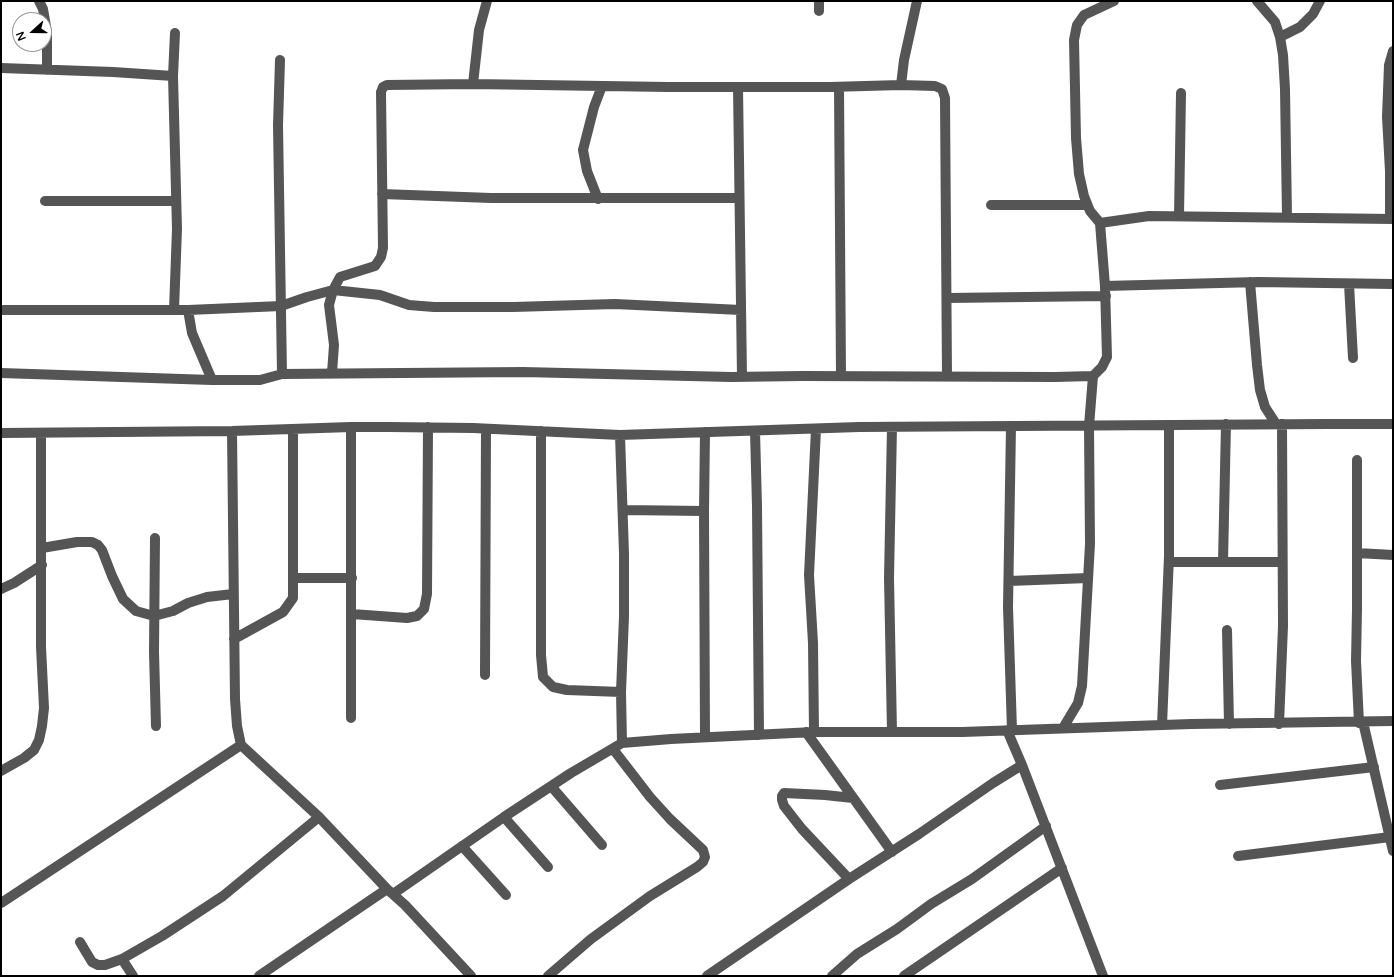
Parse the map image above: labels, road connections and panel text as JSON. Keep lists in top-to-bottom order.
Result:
{
  "north": "left"
}
